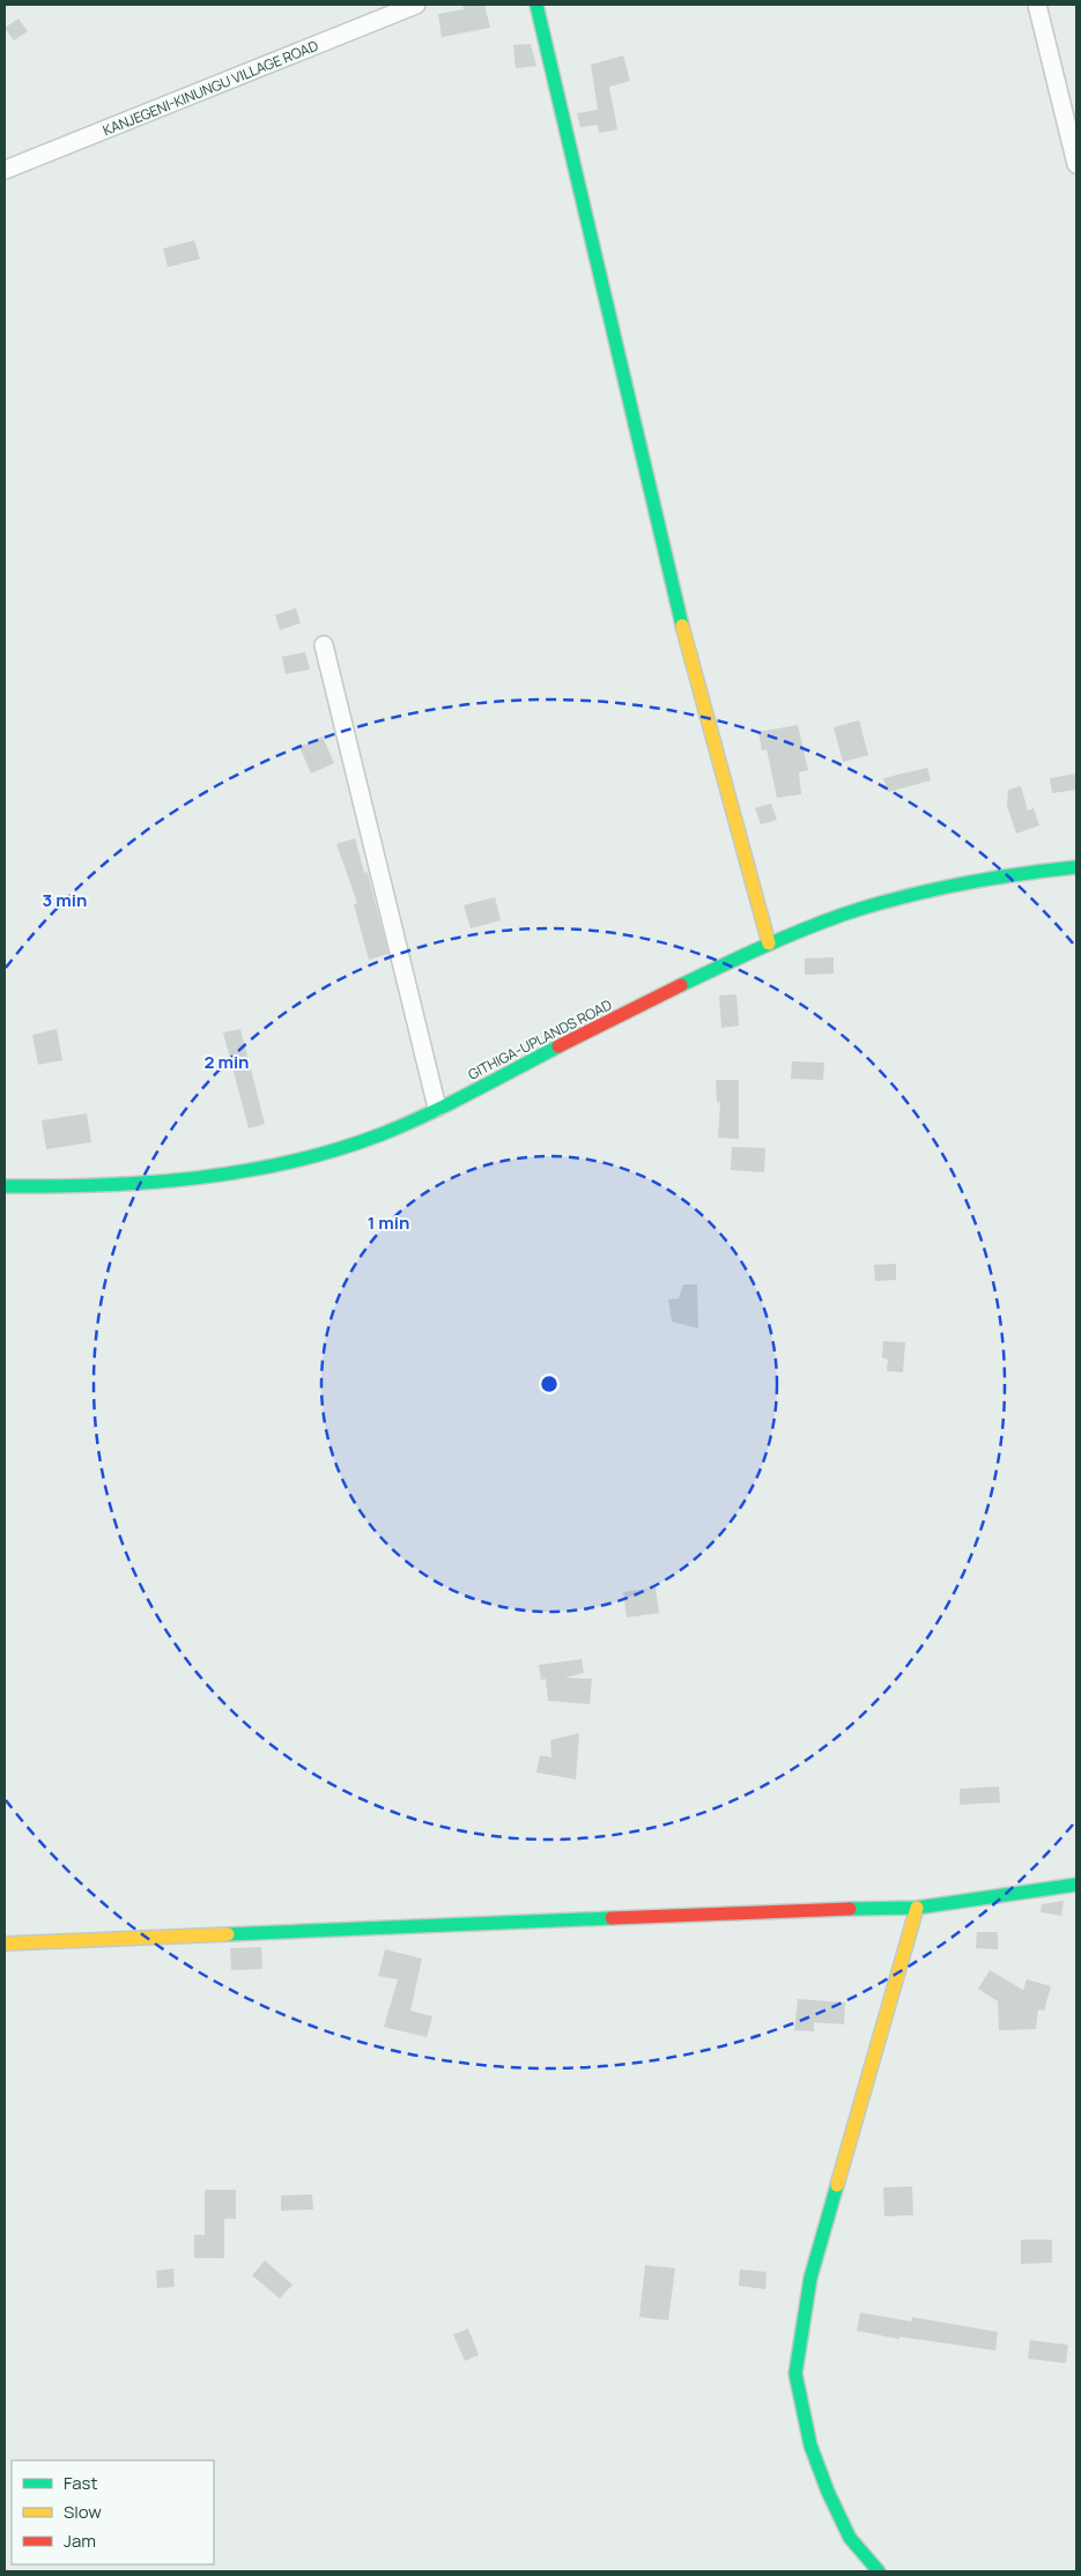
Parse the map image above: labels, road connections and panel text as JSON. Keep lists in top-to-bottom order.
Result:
{
  "streets": {
    "street": ["KANJEGENI-KINUNGU VILLAGE ROAD", "GITHIGA-UPLANDS ROAD"]
  },
  "legend": ["Fast", "Slow", "Jam"],
  "rings": ["3 min", "2 min", "1 min"]
}
